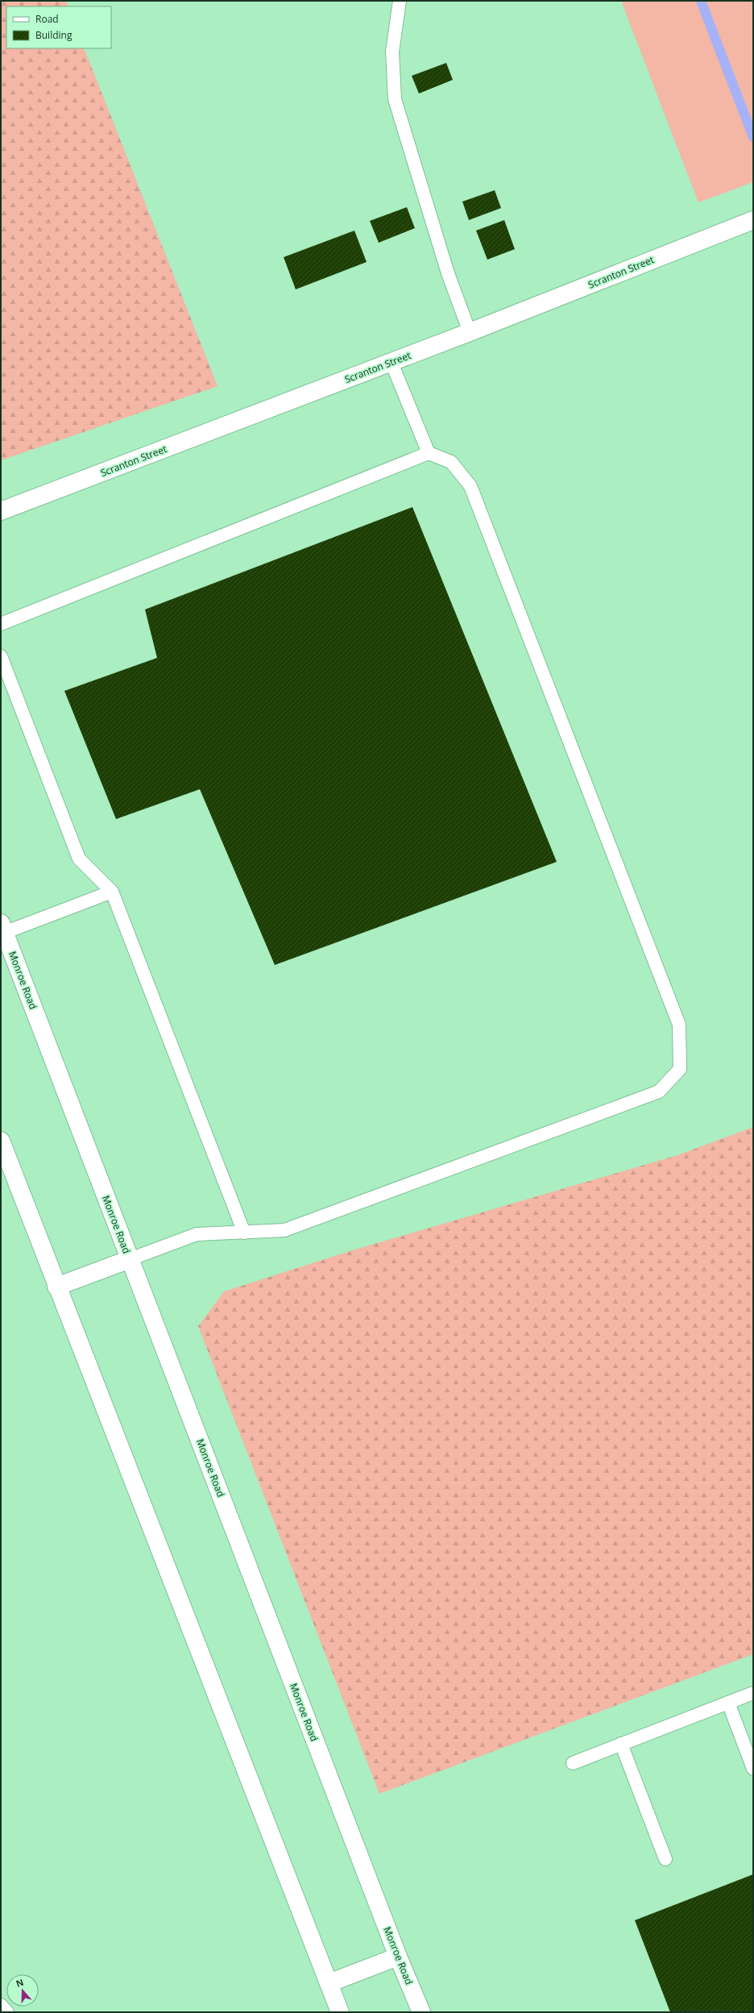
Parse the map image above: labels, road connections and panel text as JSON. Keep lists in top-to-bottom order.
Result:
{
  "streets": {
    "main road": ["Scranton Street", "Monroe Road"]
  },
  "legend": ["Road", "Building"],
  "north": "top"
}
